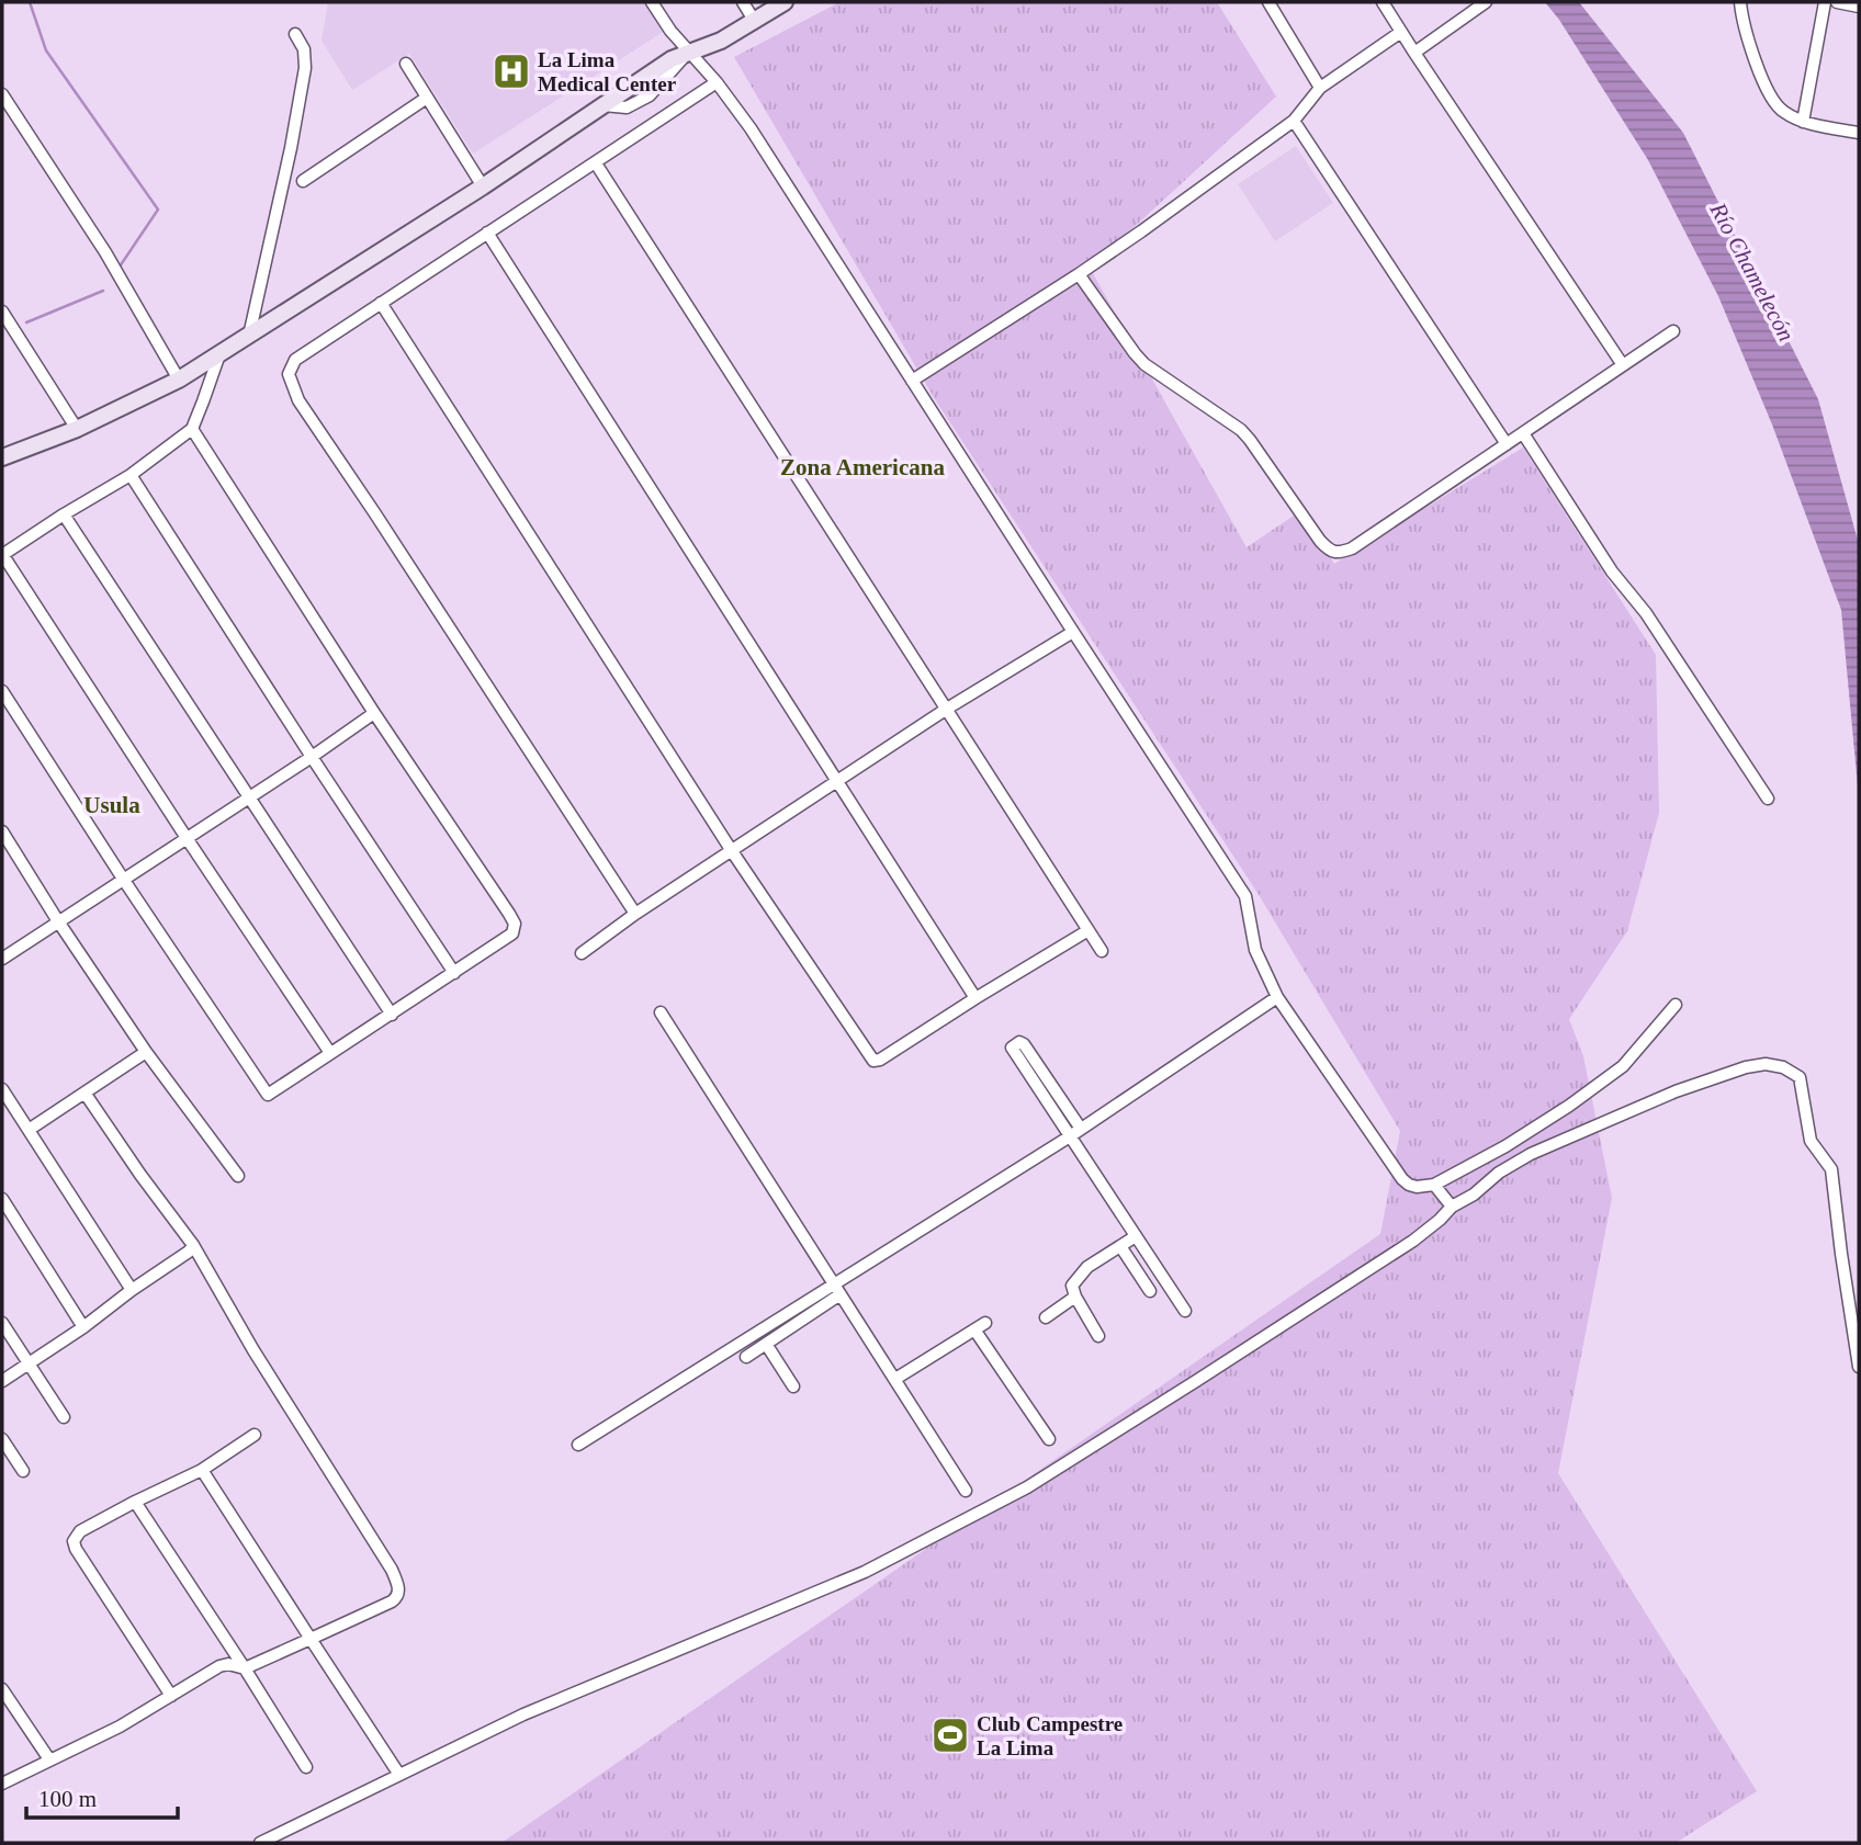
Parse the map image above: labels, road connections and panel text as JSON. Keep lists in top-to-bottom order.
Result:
{
  "districts": ["Zona Americana", "Usula"],
  "water": ["Río Chamelecón"],
  "places": {
    "hospital": ["La Lima Medical Center"],
    "sports": ["Club Campestre La Lima"]
  },
  "scale_bar": "100 m"
}
